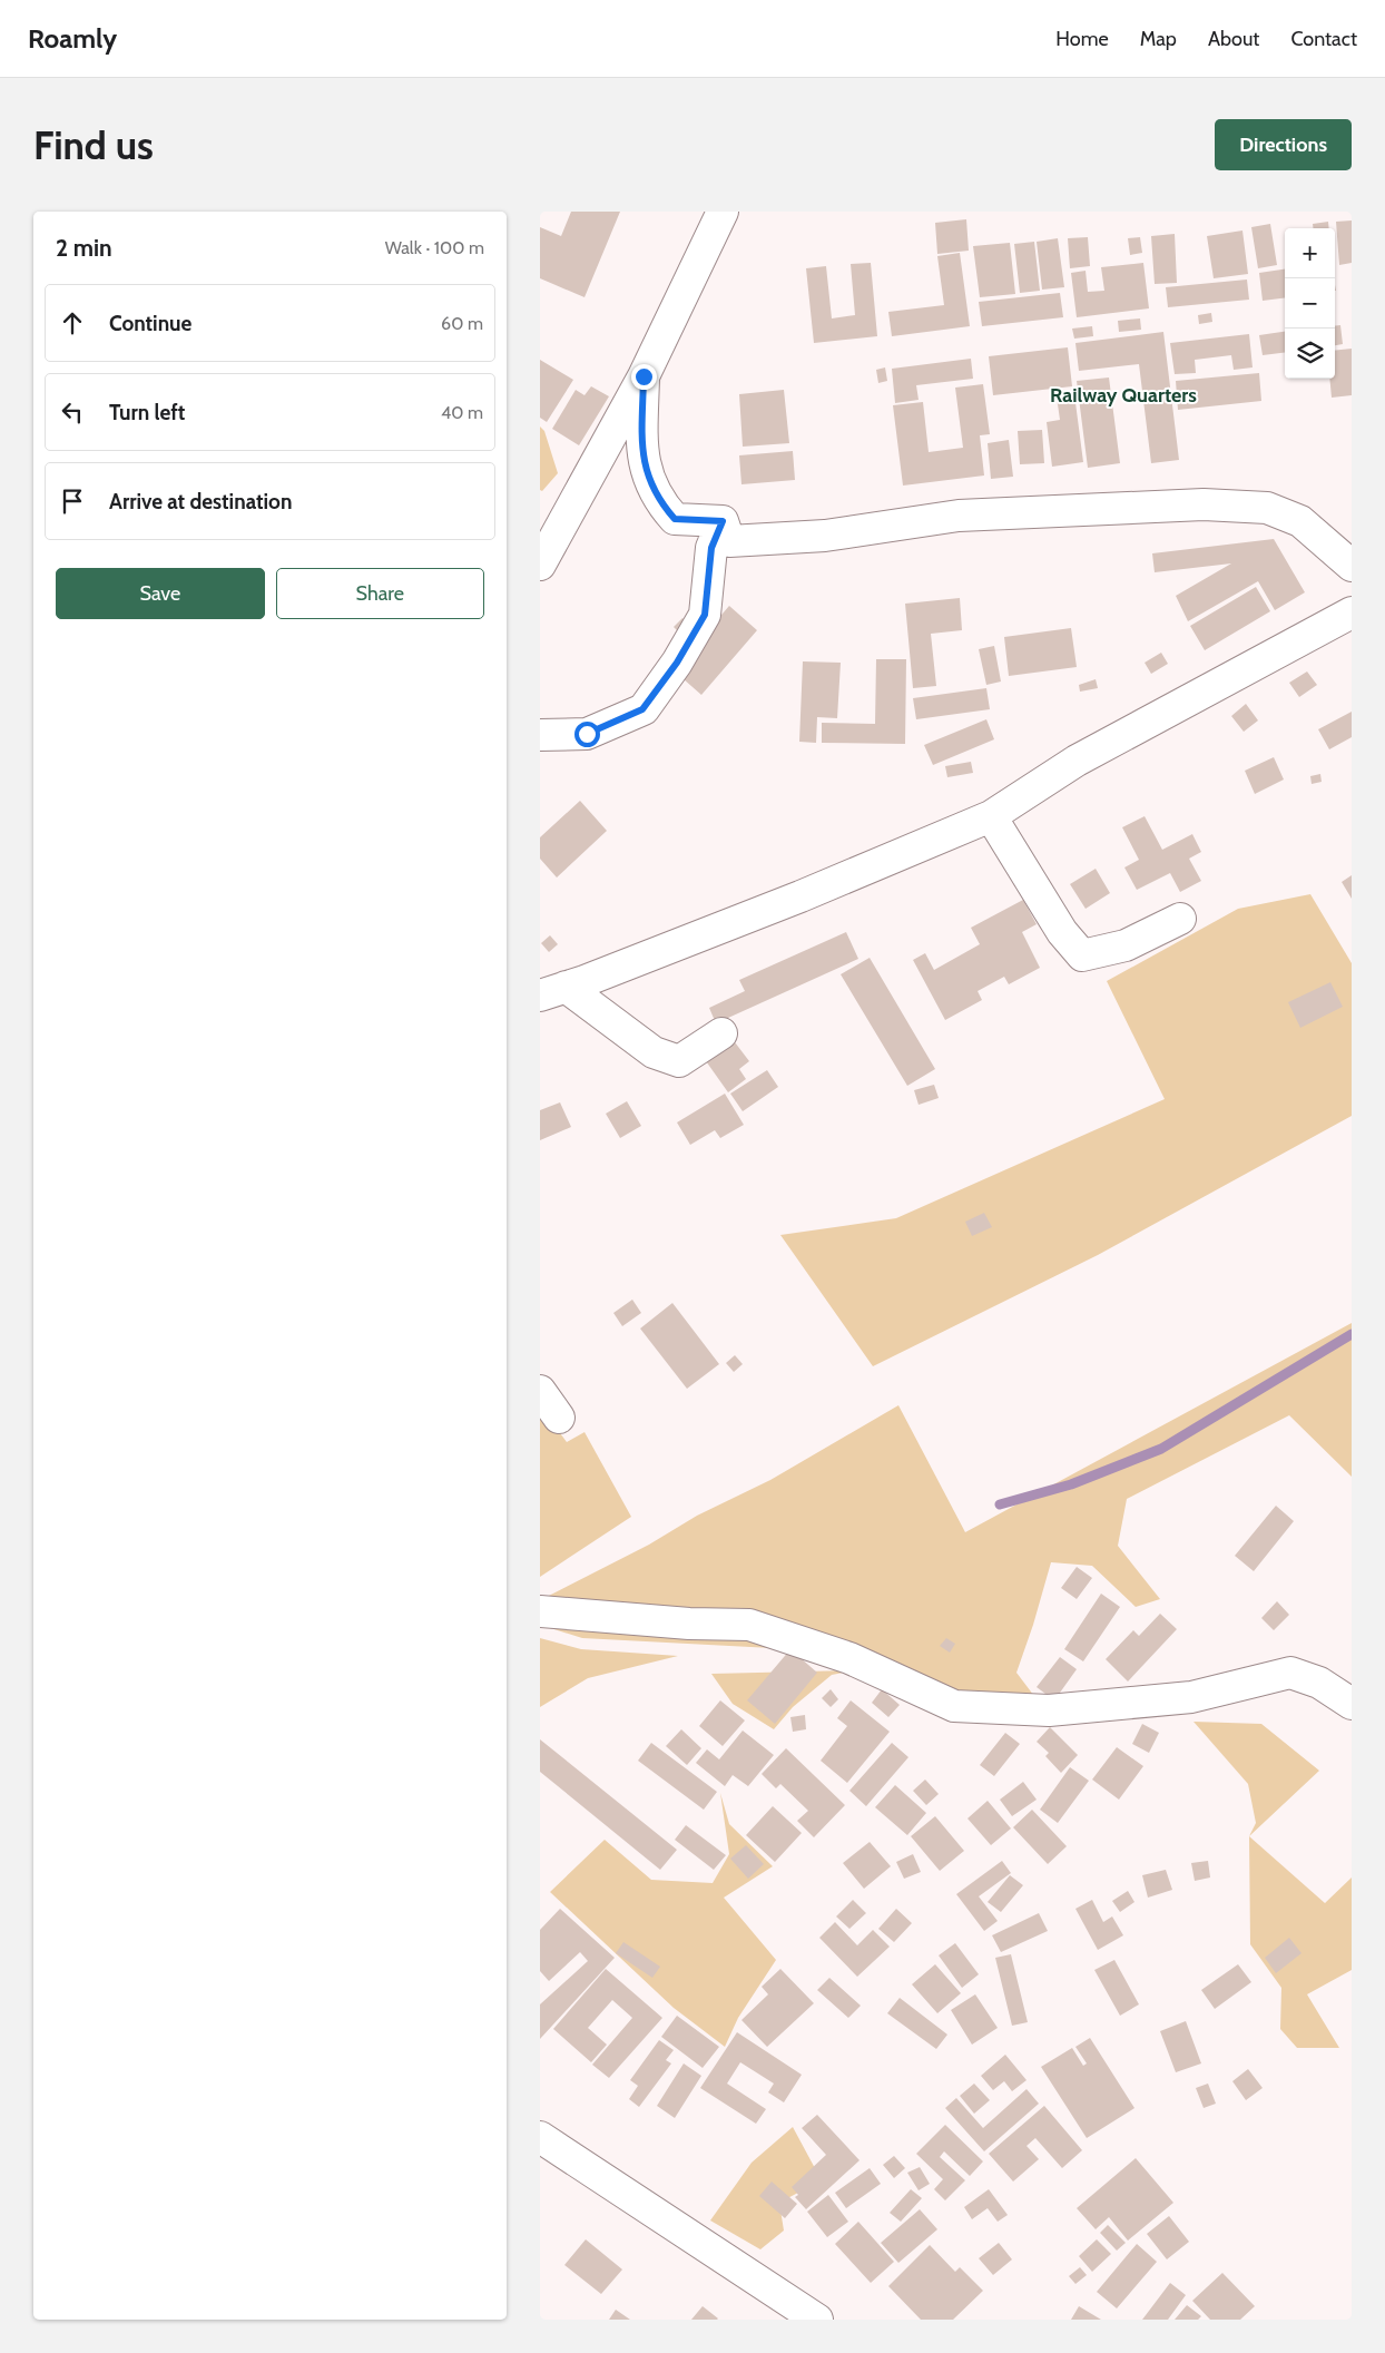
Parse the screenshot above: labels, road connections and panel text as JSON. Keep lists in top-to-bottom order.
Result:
{
  "districts": ["Railway Quarters"],
  "page": {
    "header": "Roamly",
    "nav": [
      "Home",
      "Map",
      "About",
      "Contact"
    ],
    "buttons": [
      "Directions",
      ["Save", "Share"]
    ],
    "title": "Find us",
    "heading": ["2 min", "Walk · 100 m"],
    "map_buttons": ["+", "−"],
    "list": [
      ["Continue", "60 m"],
      ["Turn left", "40 m"],
      "Arrive at destination"
    ]
  }
}
